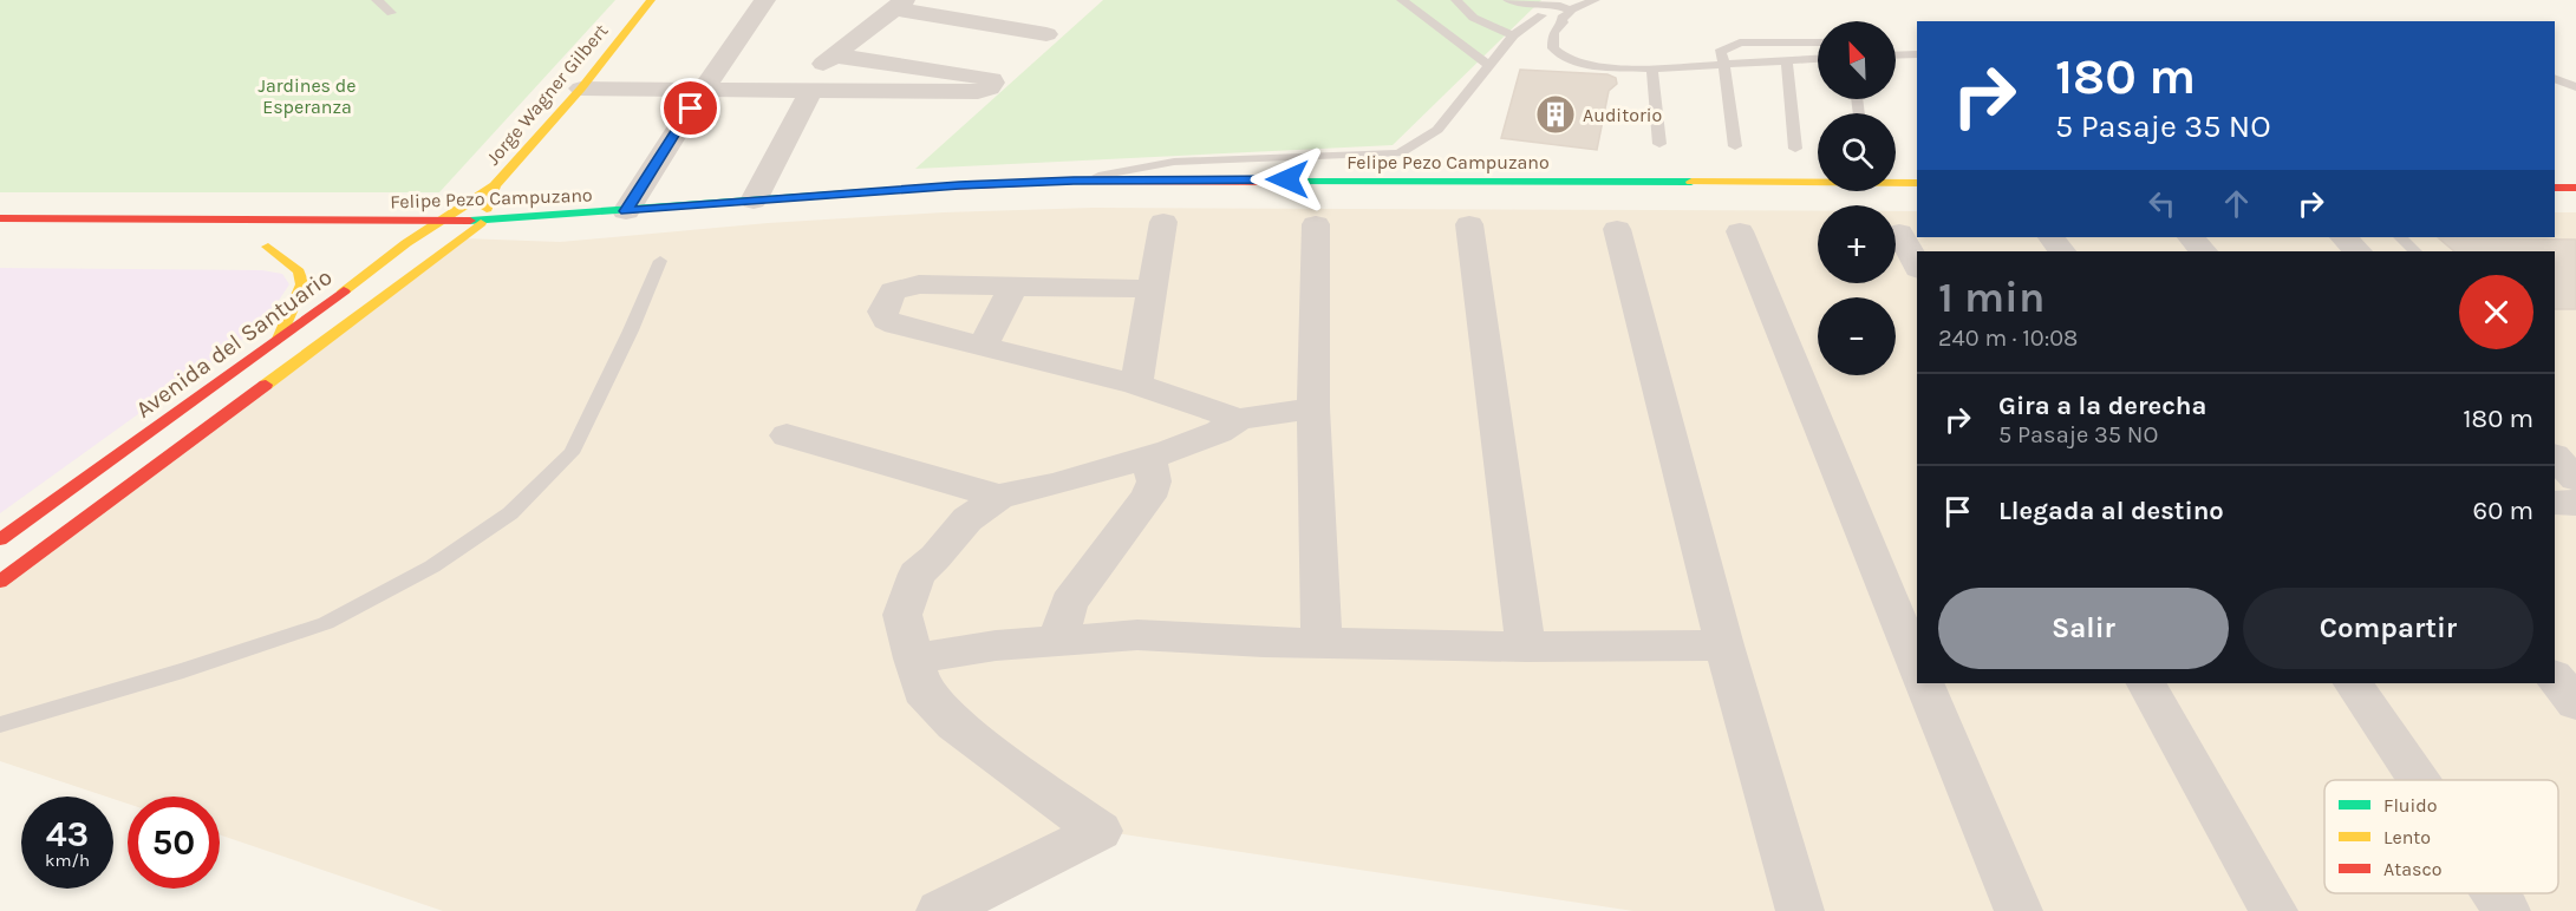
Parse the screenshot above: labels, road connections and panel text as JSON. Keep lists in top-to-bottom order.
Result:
{
  "streets": {
    "main road": ["Jorge Wagner Gilbert", "Felipe Pezo Campuzano", "Avenida del Santuario"]
  },
  "crossings": [
    ["Jorge Wagner Gilbert", "Felipe Pezo Campuzano"],
    ["Jorge Wagner Gilbert", "Avenida del Santuario"],
    ["Felipe Pezo Campuzano", "Avenida del Santuario"]
  ],
  "parks": ["Jardines de Esperanza"],
  "places": {
    "building": ["Auditorio"]
  },
  "legend": ["Fluido", "Lento", "Atasco"],
  "north": "top left",
  "page": {
    "map_buttons": ["+", "−"],
    "turn": ["180 m", "5 Pasaje 35 NO"],
    "heading": ["1 min", "240 m · 10:08"],
    "list": [
      {
        "name": "Gira a la derecha",
        "note": "5 Pasaje 35 NO",
        "value": "180 m"
      },
      {
        "name": "Llegada al destino",
        "value": "60 m"
      }
    ],
    "buttons": ["Salir", "Compartir"],
    "speed": "43 km/h",
    "limit": "50"
  }
}
